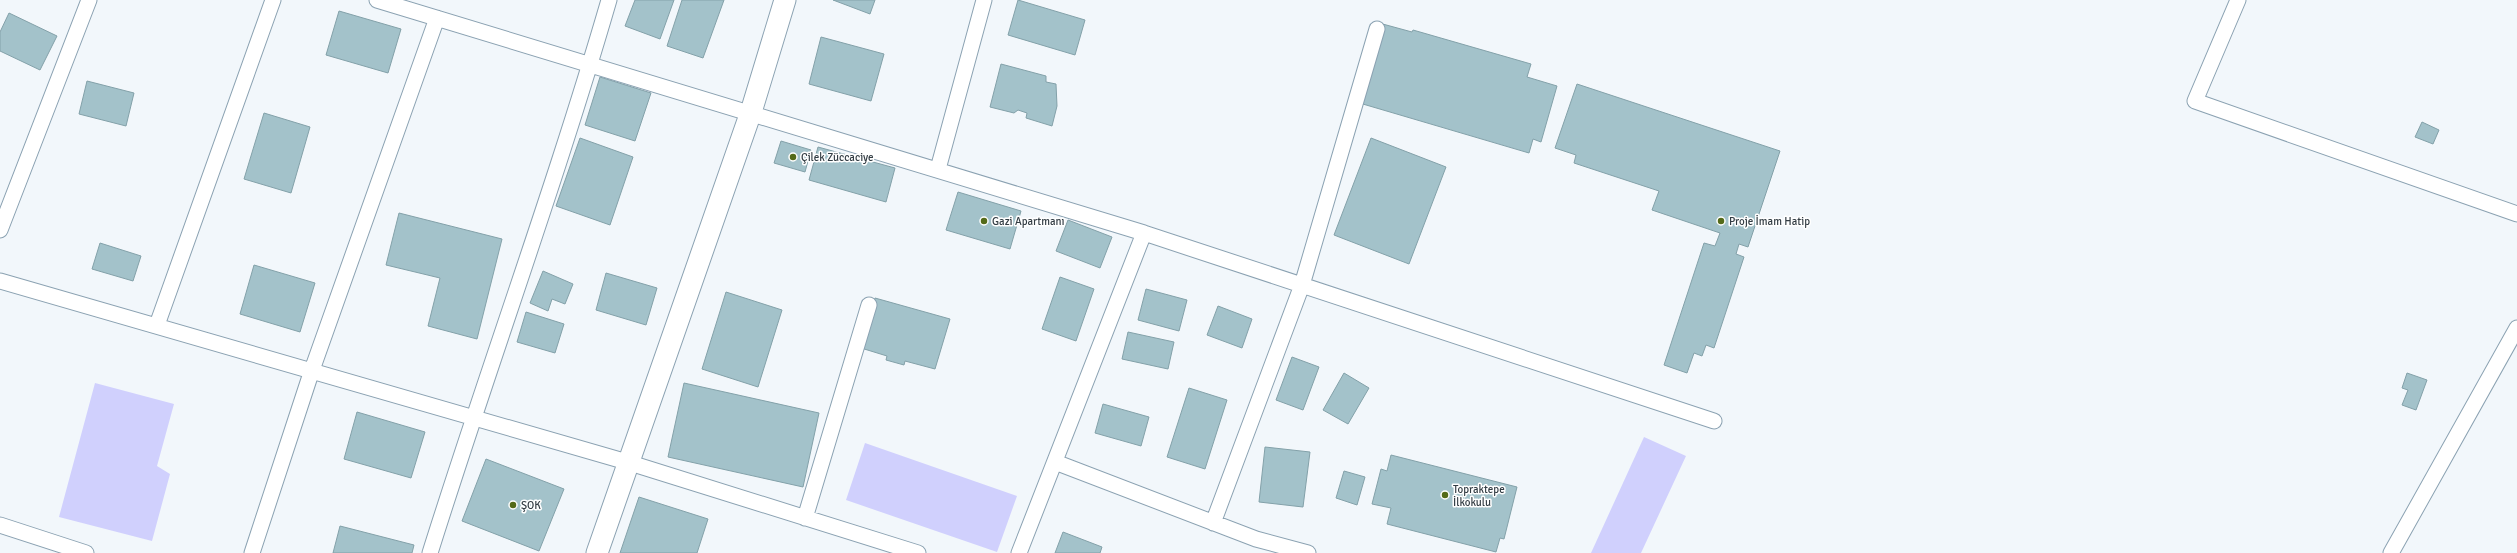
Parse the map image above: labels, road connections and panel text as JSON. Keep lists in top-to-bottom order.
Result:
{
  "places": [
    "Çilek Züccaciye",
    "Gazi Apartmanı",
    "Proje İmam Hatip",
    "Topraktepe İlkokulu",
    "ŞOK"
  ]
}
